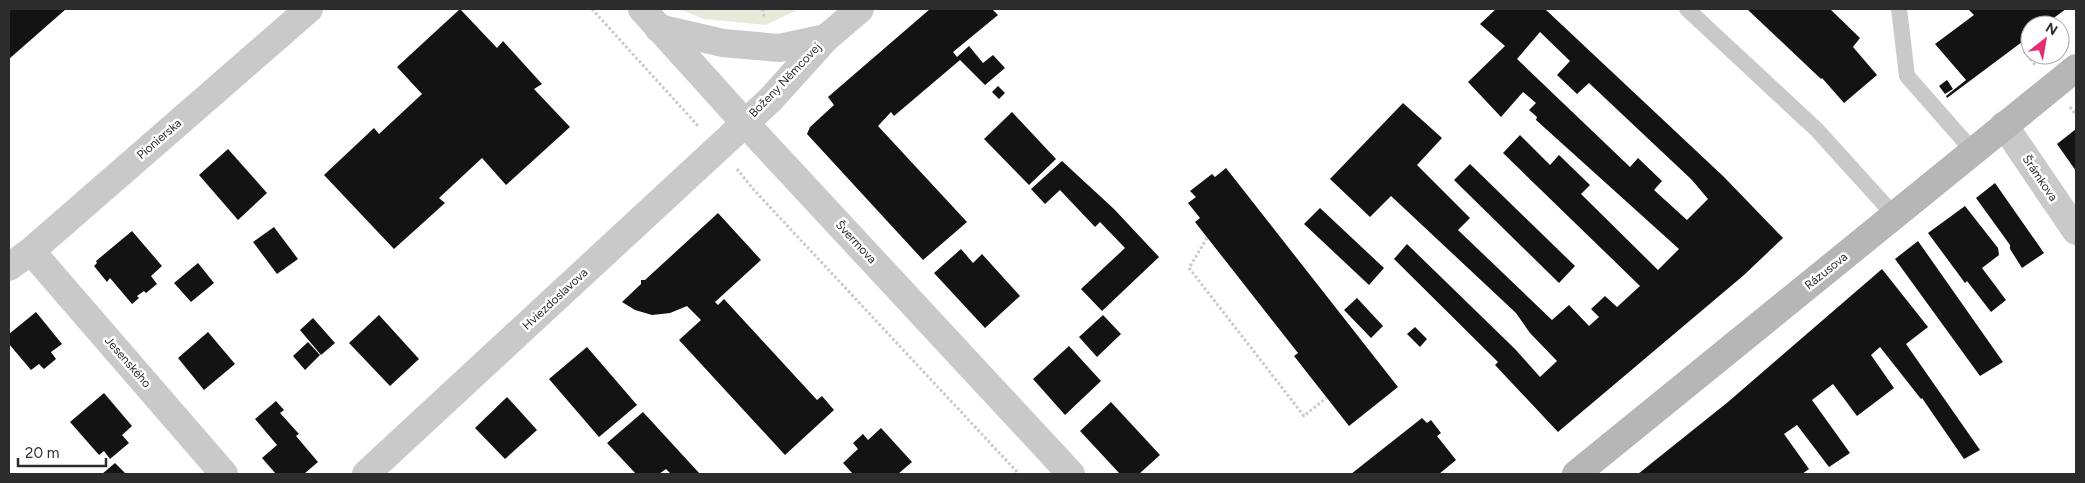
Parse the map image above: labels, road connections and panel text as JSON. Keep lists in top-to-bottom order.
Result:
{
  "streets": {
    "main road": ["Rázusova"],
    "street": [
      "Boženy Němcovej",
      "Pionierska",
      "Šrámkova",
      "Švermova",
      "Hviezdoslavova",
      "Jesenského"
    ]
  },
  "crossings": [
    ["Boženy Němcovej", "Švermova"],
    ["Boženy Němcovej", "Hviezdoslavova"],
    ["Pionierska", "Jesenského"],
    ["Šrámkova", "Rázusova"],
    ["Švermova", "Hviezdoslavova"]
  ],
  "scale_bar": "20 m",
  "north": "top right"
}
